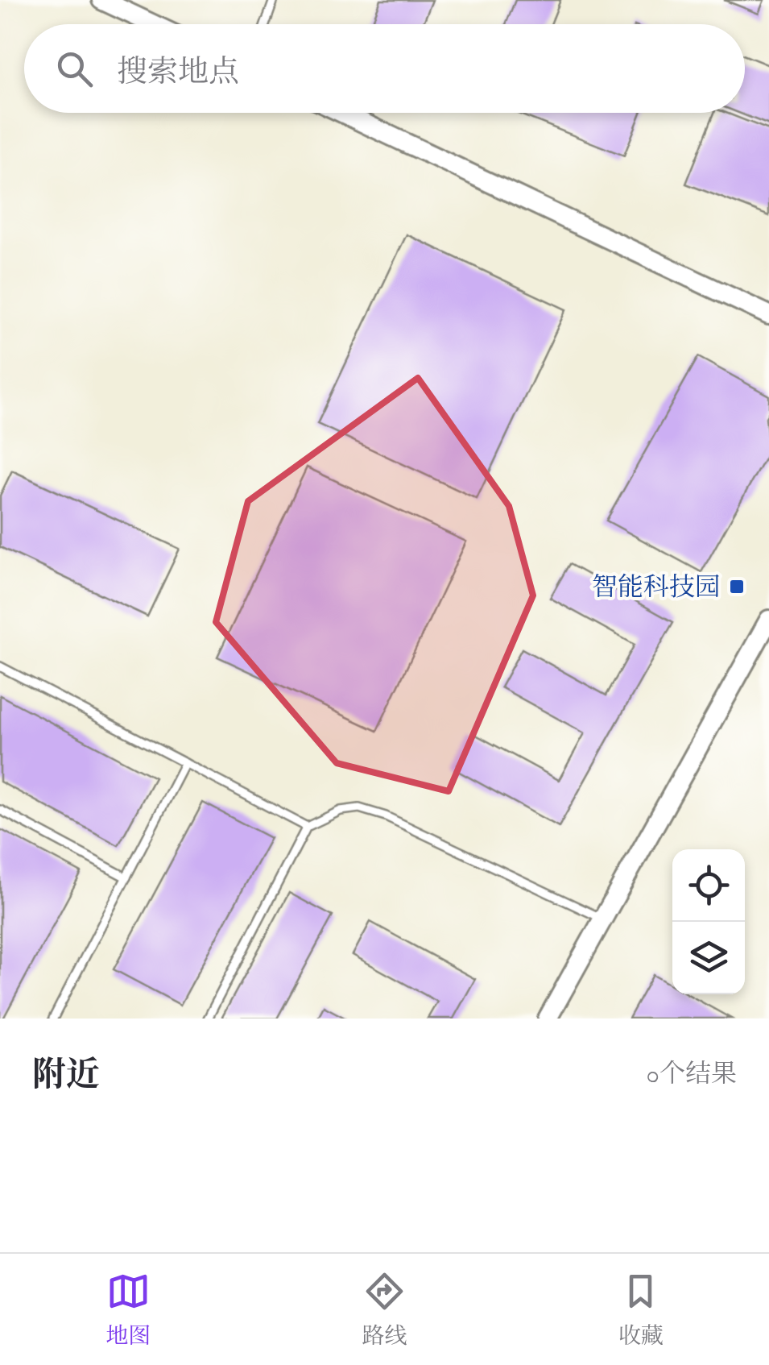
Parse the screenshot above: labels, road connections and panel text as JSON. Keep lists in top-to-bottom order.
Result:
{
  "places": {
    "transit": ["智能科技园"]
  },
  "page": {
    "search": "搜索地点",
    "heading": ["附近", "0个结果"],
    "nav": ["地图", "路线", "收藏"]
  }
}
